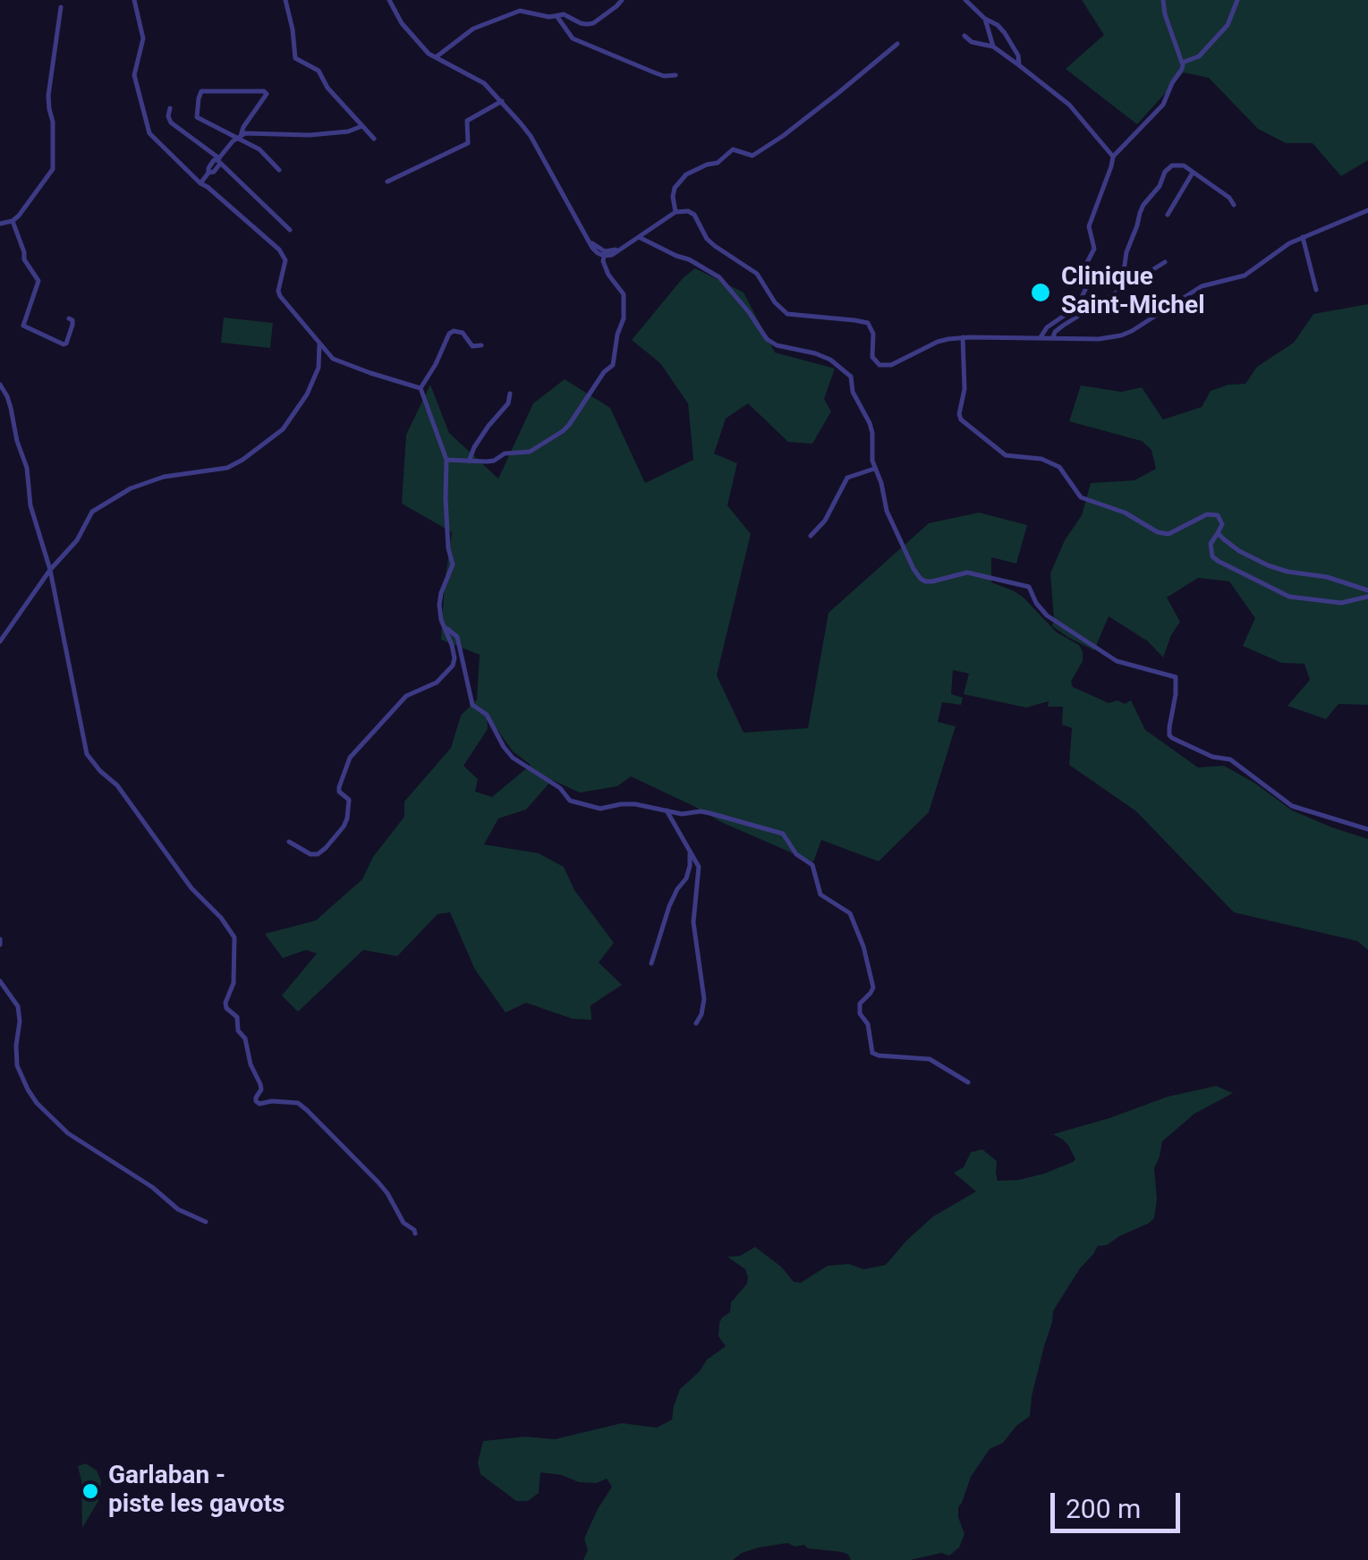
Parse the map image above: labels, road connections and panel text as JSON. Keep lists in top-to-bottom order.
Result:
{
  "places": ["Clinique Saint-Michel", "Garlaban - piste les gavots"],
  "scale_bar": "200 m"
}
